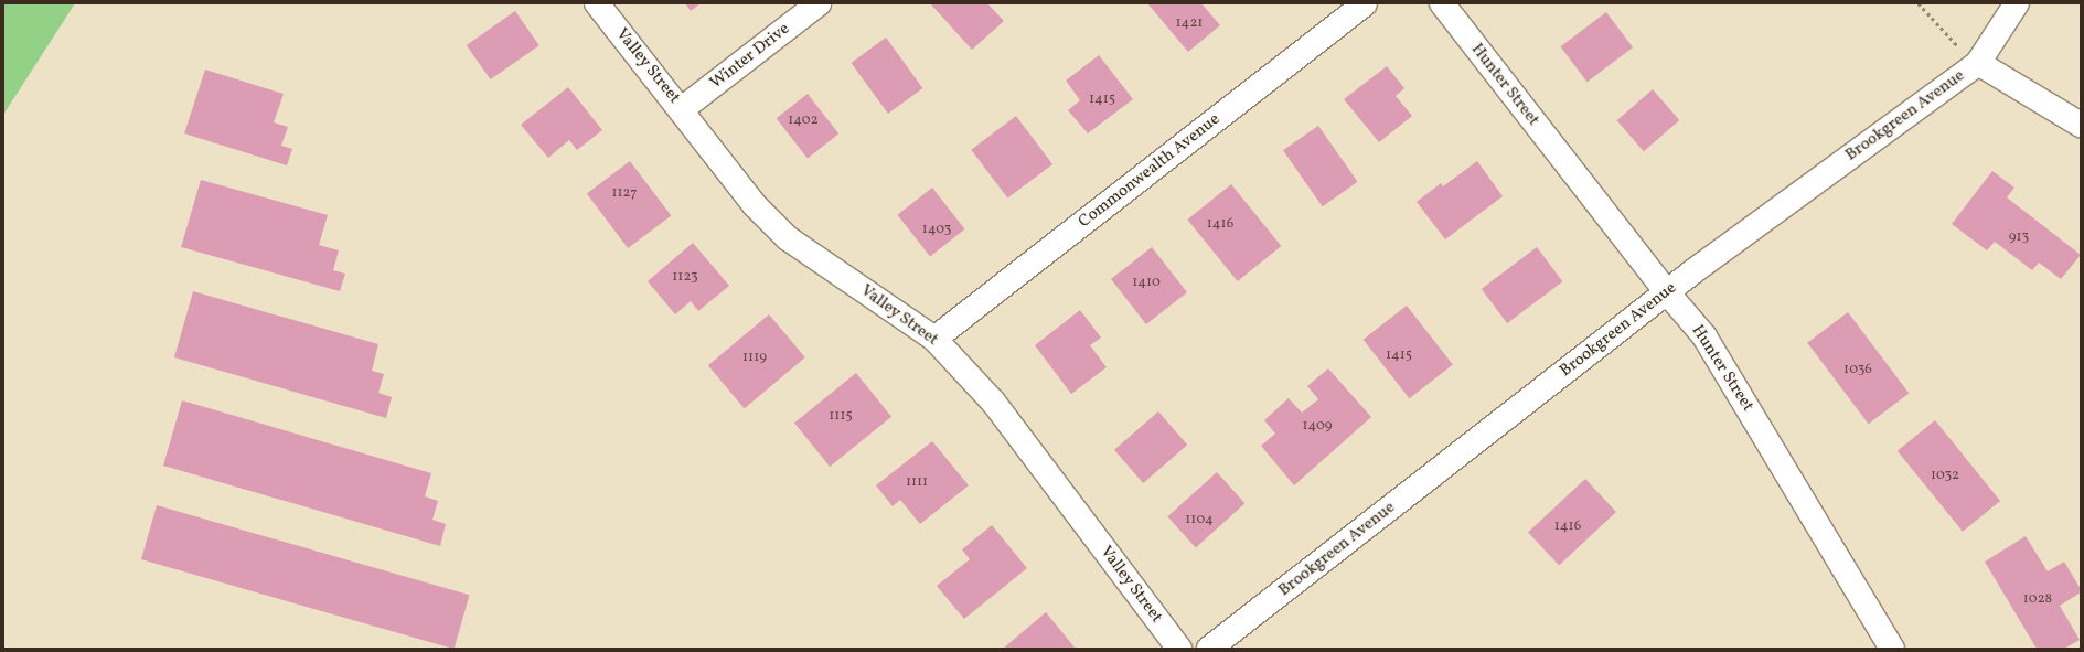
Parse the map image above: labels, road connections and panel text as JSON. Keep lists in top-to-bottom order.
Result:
{
  "streets": {
    "street": [
      "Winter Drive",
      "Valley Street",
      "Hunter Street",
      "Brookgreen Avenue",
      "Commonwealth Avenue"
    ]
  },
  "crossings": [
    ["Winter Drive", "Valley Street"],
    ["Valley Street", "Commonwealth Avenue"],
    ["Hunter Street", "Brookgreen Avenue"]
  ],
  "house_numbers": [
    "1421",
    "1415",
    "1402",
    "1127",
    "1416",
    "1403",
    "913",
    "1123",
    "1410",
    "1415",
    "1119",
    "1036",
    "1115",
    "1409",
    "1032",
    "1111",
    "1104",
    "1416",
    "1028"
  ]
}
